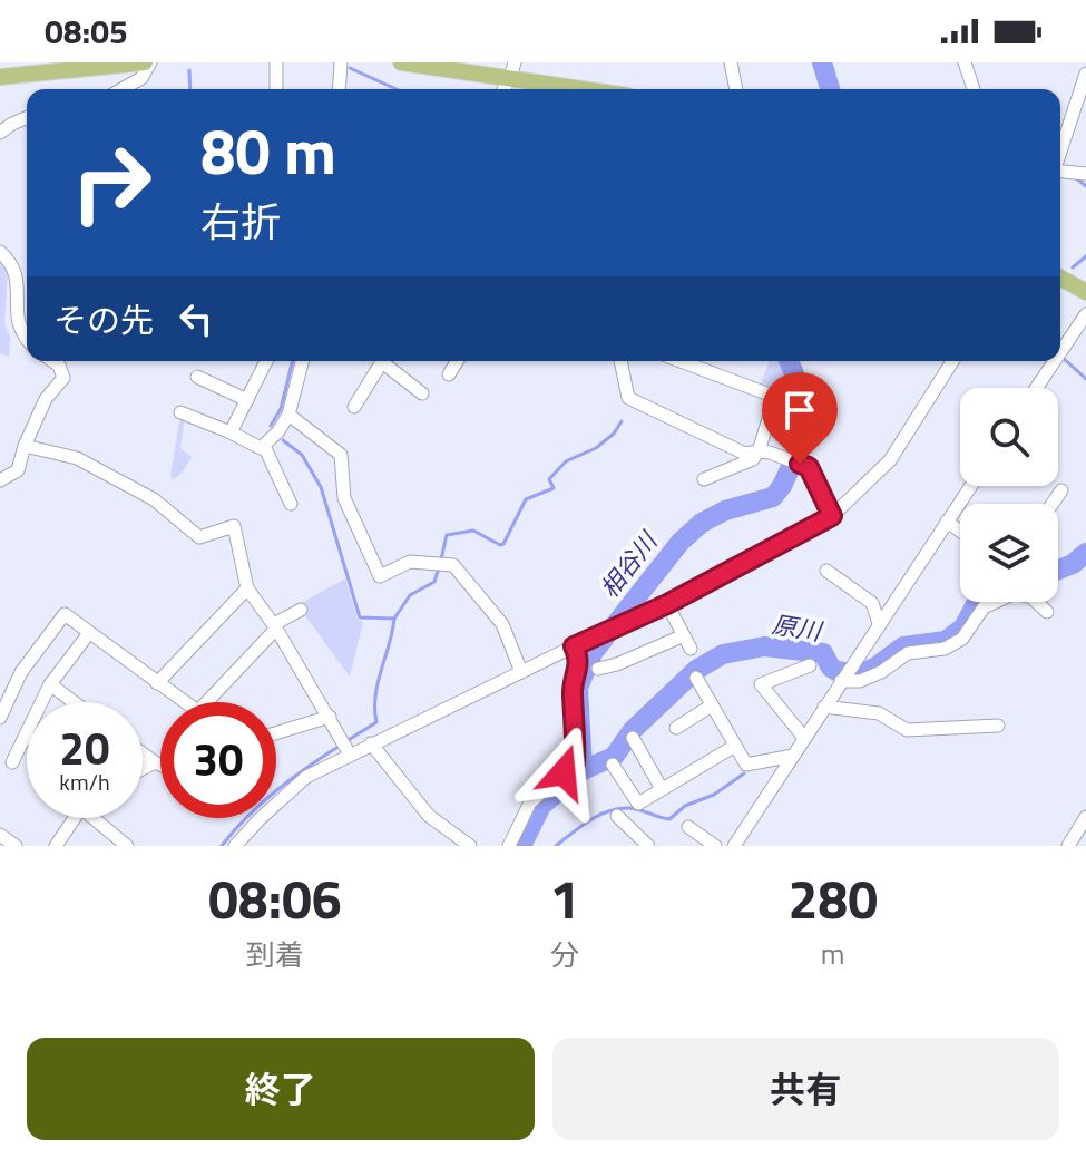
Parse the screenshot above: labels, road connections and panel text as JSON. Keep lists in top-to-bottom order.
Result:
{
  "water": ["相谷川", "原川"],
  "page": {
    "status": "08:05",
    "turn": ["80 m", "右折"],
    "then": "その先",
    "speed": "20 km/h",
    "limit": "30",
    "eta": [
      "08:06",
      "到着",
      "1",
      "分",
      "280",
      "m"
    ],
    "buttons": ["終了", "共有"]
  }
}
